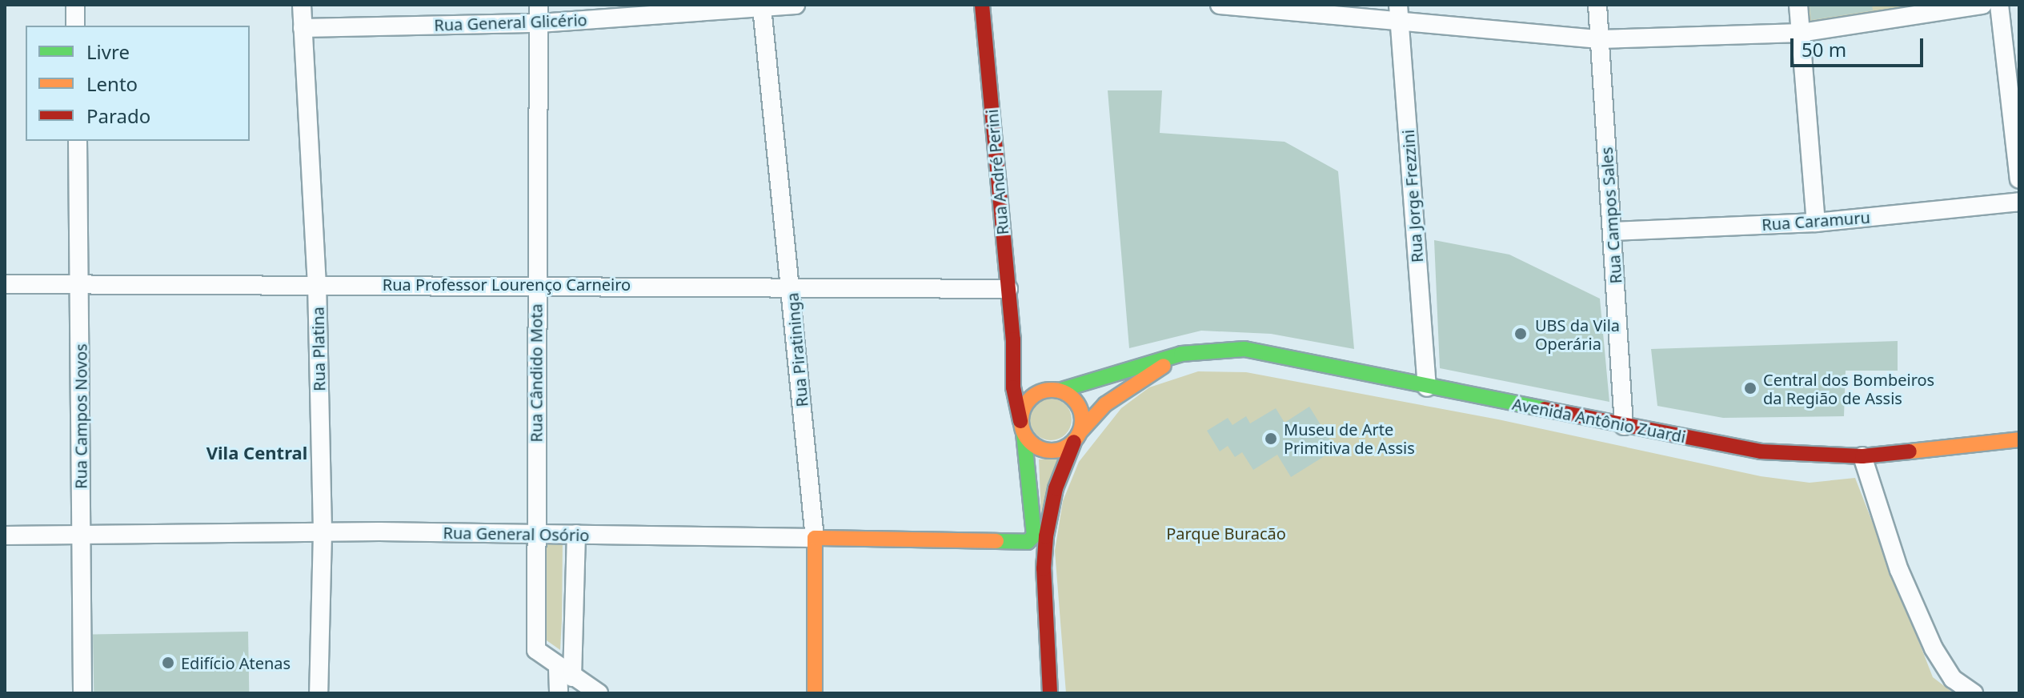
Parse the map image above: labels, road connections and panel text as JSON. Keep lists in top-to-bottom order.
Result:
{
  "streets": {
    "main road": [
      "Rua André Perini",
      "Rua Piratininga",
      "Avenida Antônio Zuardi",
      "Rua General Osório"
    ],
    "street": [
      "Rua General Glicério",
      "Rua Jorge Frezzini",
      "Rua Campos Sales",
      "Rua Caramuru",
      "Rua Professor Lourenço Carneiro",
      "Rua Platina",
      "Rua Cândido Mota",
      "Rua Campos Novos"
    ]
  },
  "crossings": [
    ["Rua General Glicério", "Rua Platina"],
    ["Rua General Glicério", "Rua Piratininga"],
    ["Rua General Glicério", "Rua Cândido Mota"],
    ["Rua André Perini", "Rua Professor Lourenço Carneiro"],
    ["Rua André Perini", "Avenida Antônio Zuardi"],
    ["Rua André Perini", "Rua General Osório"],
    ["Rua Jorge Frezzini", "Avenida Antônio Zuardi"],
    ["Rua Campos Sales", "Rua Caramuru"],
    ["Rua Campos Sales", "Avenida Antônio Zuardi"],
    ["Rua Professor Lourenço Carneiro", "Rua Platina"],
    ["Rua Professor Lourenço Carneiro", "Rua Piratininga"],
    ["Rua Professor Lourenço Carneiro", "Rua Cândido Mota"],
    ["Rua Professor Lourenço Carneiro", "Rua Campos Novos"],
    ["Rua Platina", "Rua General Osório"],
    ["Rua Piratininga", "Rua General Osório"],
    ["Rua Cândido Mota", "Rua General Osório"],
    ["Rua Campos Novos", "Rua General Osório"]
  ],
  "districts": ["Vila Central"],
  "parks": ["Parque Buracão"],
  "places": [
    "UBS da Vila Operária",
    "Central dos Bombeiros da Região de Assis",
    "Museu de Arte Primitiva de Assis",
    "Edifício Atenas"
  ],
  "legend": ["Livre", "Lento", "Parado"],
  "scale_bar": "50 m"
}
